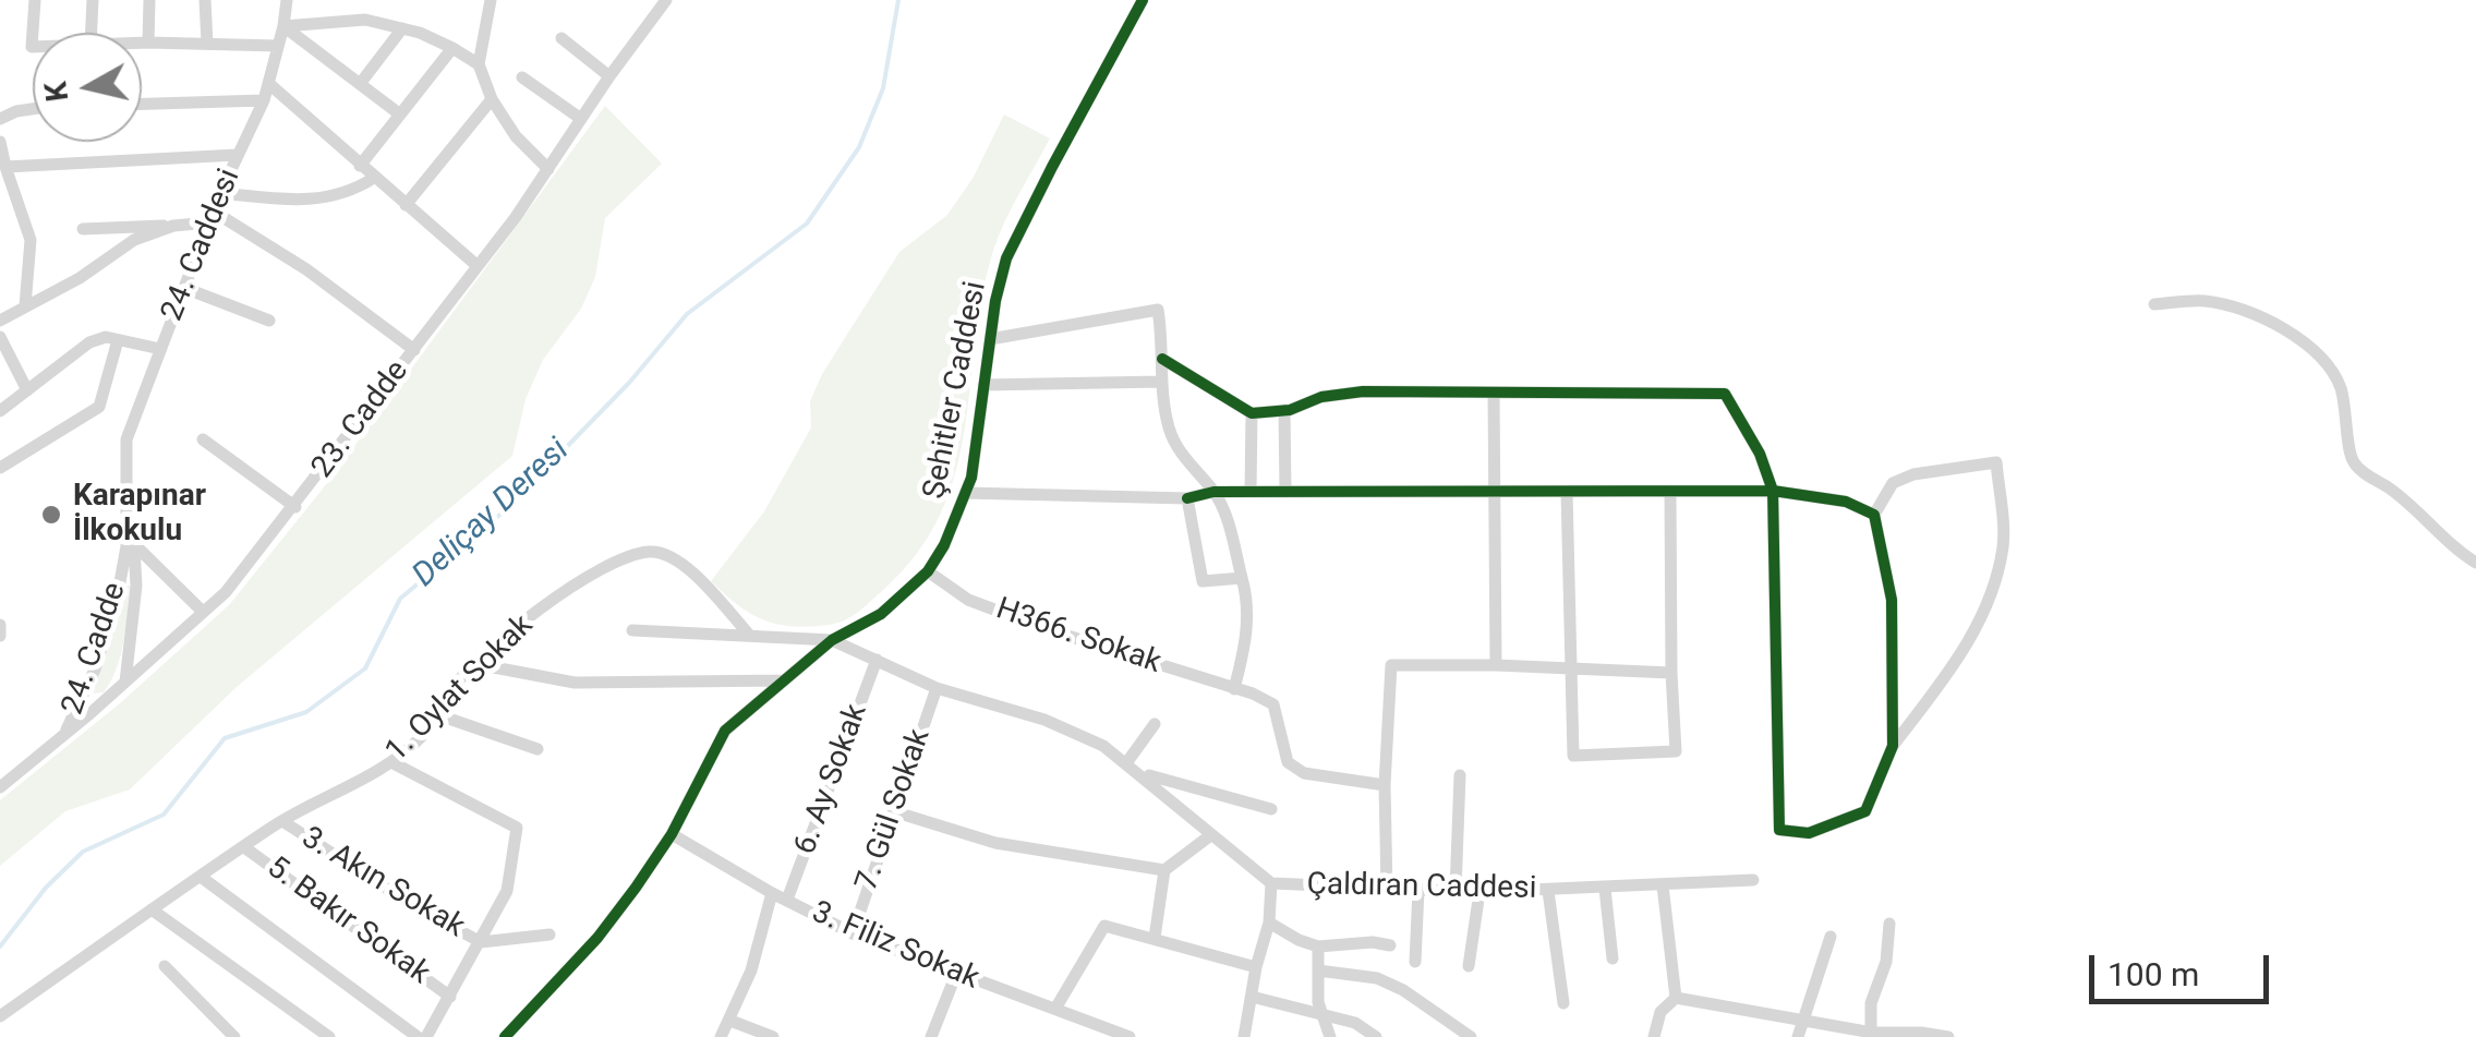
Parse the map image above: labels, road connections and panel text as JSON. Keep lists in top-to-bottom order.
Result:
{
  "streets": {
    "street": [
      "24. Caddesi",
      "Şehitler Caddesi",
      "23. Cadde",
      "H366. Sokak",
      "24. Cadde",
      "1. Oylat Sokak",
      "6. Ay Sokak",
      "7. Gül Sokak",
      "3. Akın Sokak",
      "Çaldıran Caddesi",
      "5. Bakır Sokak",
      "3. Filiz Sokak"
    ]
  },
  "crossings": [
    ["24. Caddesi", "24. Cadde"],
    ["Şehitler Caddesi", "H366. Sokak"],
    ["Şehitler Caddesi", "Çaldıran Caddesi"],
    ["Şehitler Caddesi", "3. Filiz Sokak"],
    ["23. Cadde", "24. Cadde"],
    ["1. Oylat Sokak", "3. Akın Sokak"],
    ["1. Oylat Sokak", "5. Bakır Sokak"],
    ["6. Ay Sokak", "Çaldıran Caddesi"],
    ["6. Ay Sokak", "3. Filiz Sokak"],
    ["7. Gül Sokak", "Çaldıran Caddesi"],
    ["7. Gül Sokak", "3. Filiz Sokak"]
  ],
  "water": ["Deliçay Deresi"],
  "places": ["Karapınar İlkokulu"],
  "scale_bar": "100 m",
  "north": "left"
}
